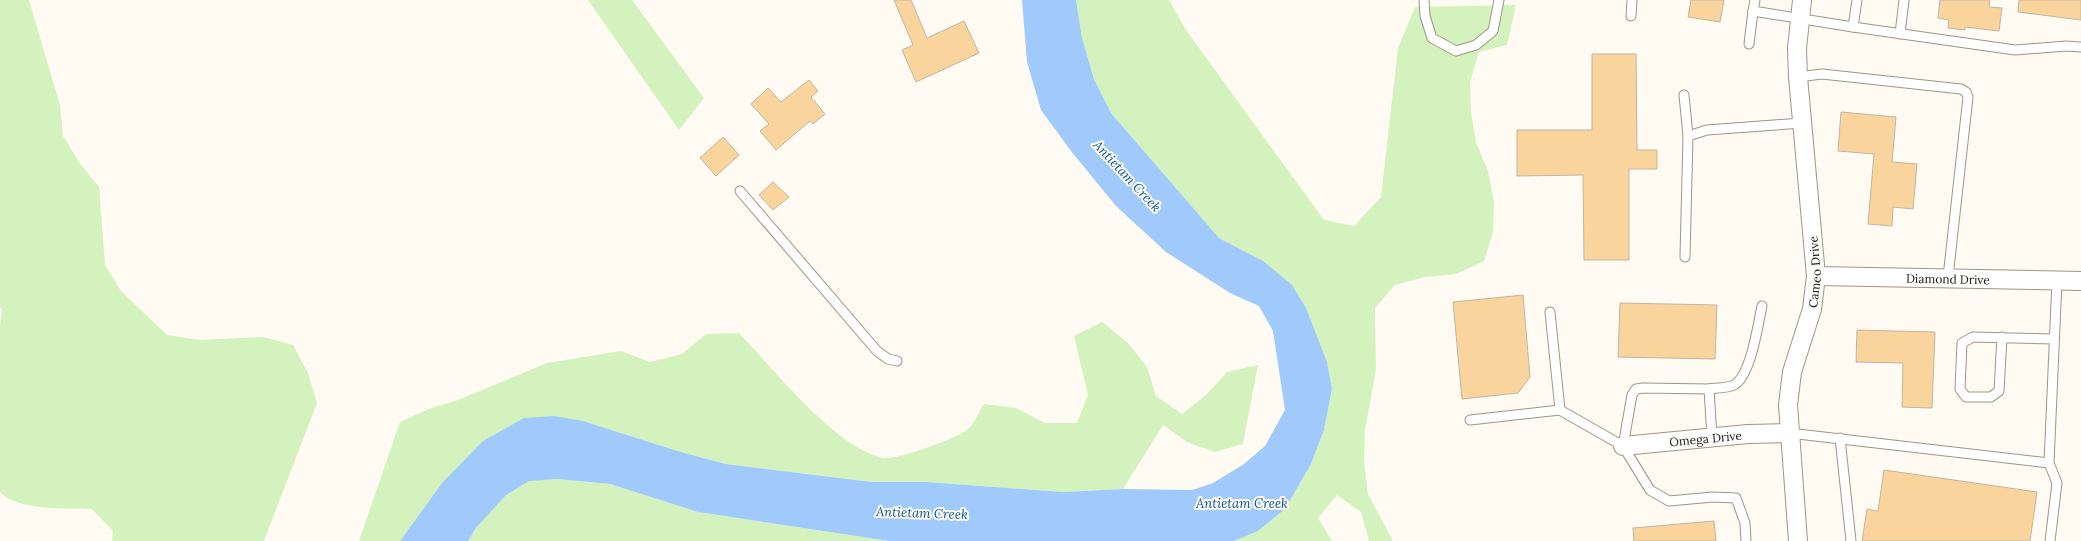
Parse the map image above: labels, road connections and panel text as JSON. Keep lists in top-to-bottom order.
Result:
{
  "streets": {
    "street": ["Cameo Drive", "Diamond Drive", "Omega Drive"]
  },
  "crossings": [
    ["Cameo Drive", "Diamond Drive"],
    ["Cameo Drive", "Omega Drive"]
  ],
  "water": ["Antietam Creek"]
}
